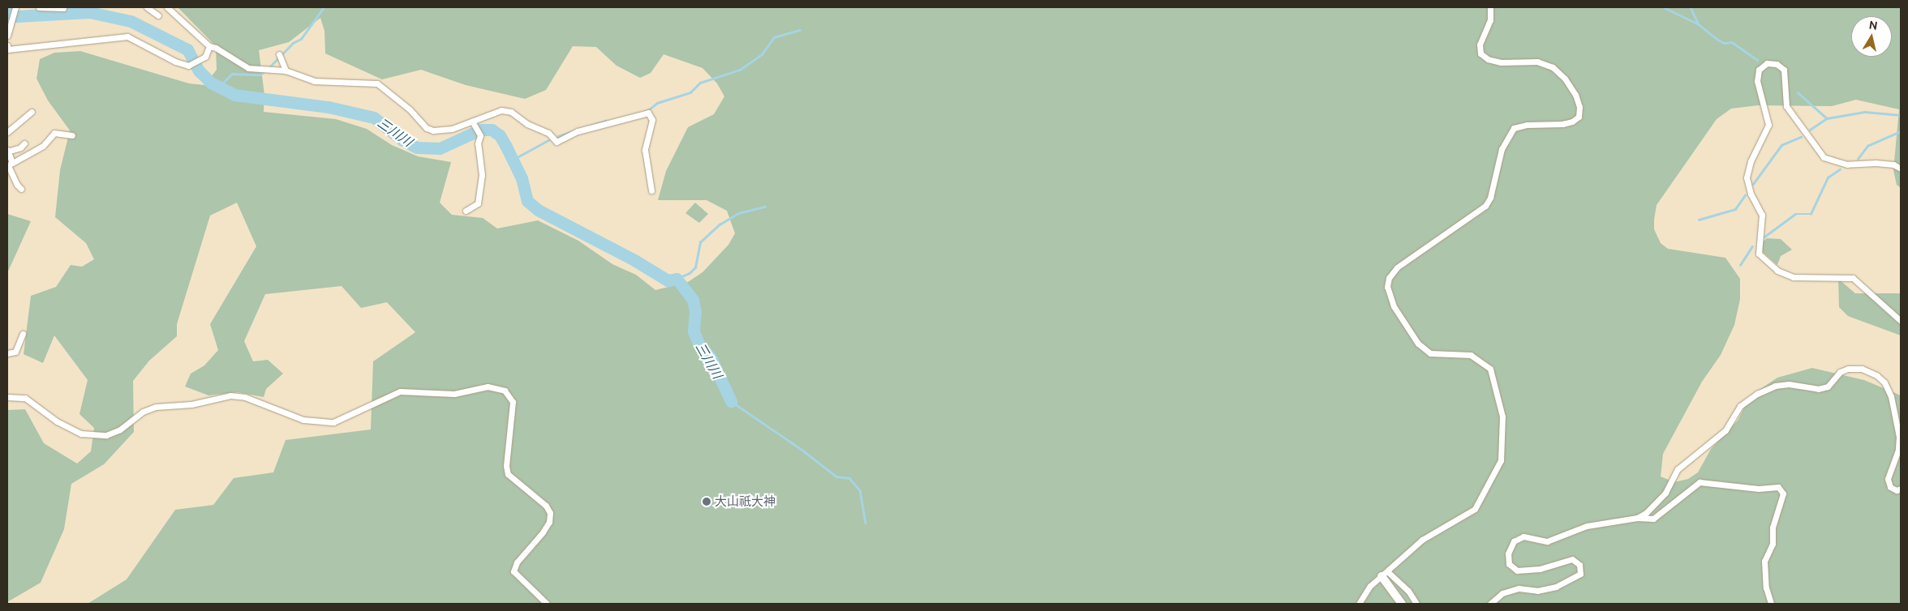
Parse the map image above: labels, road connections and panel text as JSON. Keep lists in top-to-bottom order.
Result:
{
  "water": ["三川川"],
  "places": ["大山祇大神"],
  "north": "top"
}
